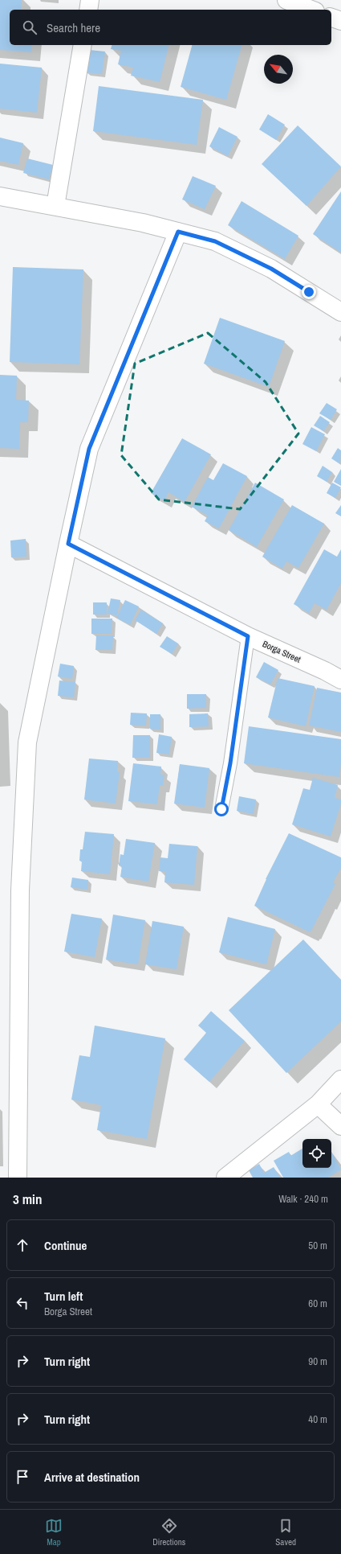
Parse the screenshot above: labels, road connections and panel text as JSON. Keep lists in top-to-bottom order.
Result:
{
  "streets": {
    "street": ["Borga Street"]
  },
  "north": "top left",
  "page": {
    "search": "Search here",
    "heading": ["3 min", "Walk · 240 m"],
    "list": [
      ["Continue", "50 m"],
      ["Turn left", "Borga Street", "60 m"],
      ["Turn right", "90 m"],
      ["Turn right", "40 m"],
      "Arrive at destination"
    ],
    "nav": ["Map", "Directions", "Saved"]
  }
}
